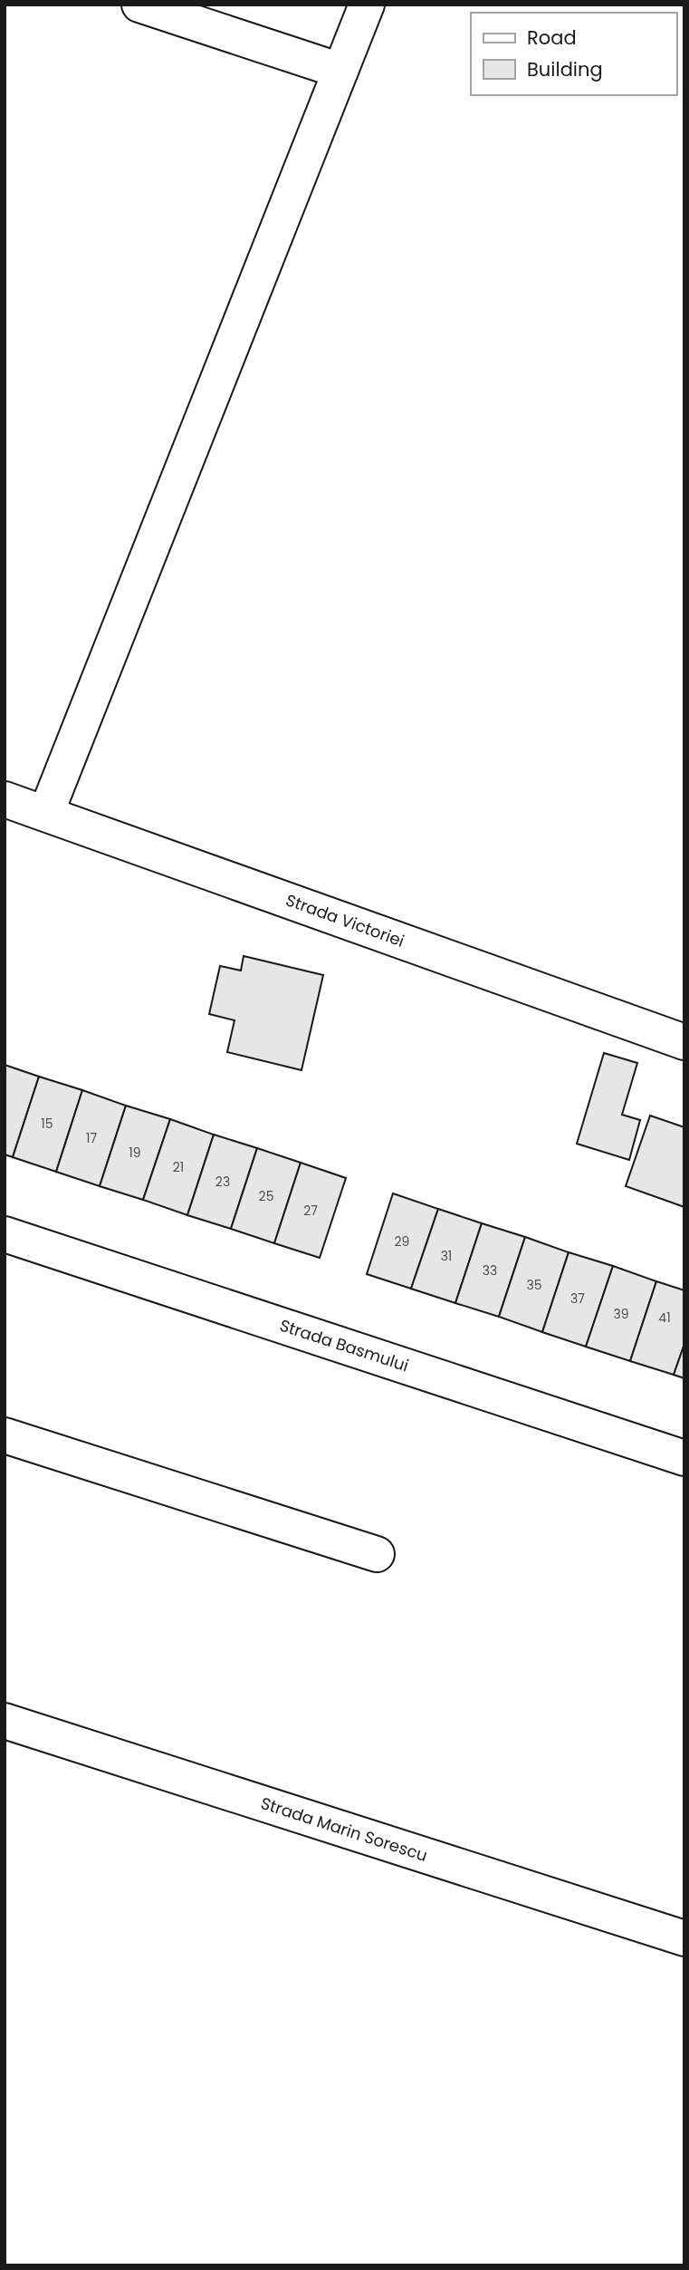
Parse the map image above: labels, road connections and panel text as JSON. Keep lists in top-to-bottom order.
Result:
{
  "streets": {
    "street": ["Strada Victoriei", "Strada Basmului", "Strada Marin Sorescu"]
  },
  "house_numbers": [
    "15",
    "17",
    "19",
    "21",
    "23",
    "25",
    "27",
    "29",
    "31",
    "33",
    "35",
    "37",
    "39",
    "41"
  ],
  "legend": ["Road", "Building"]
}
